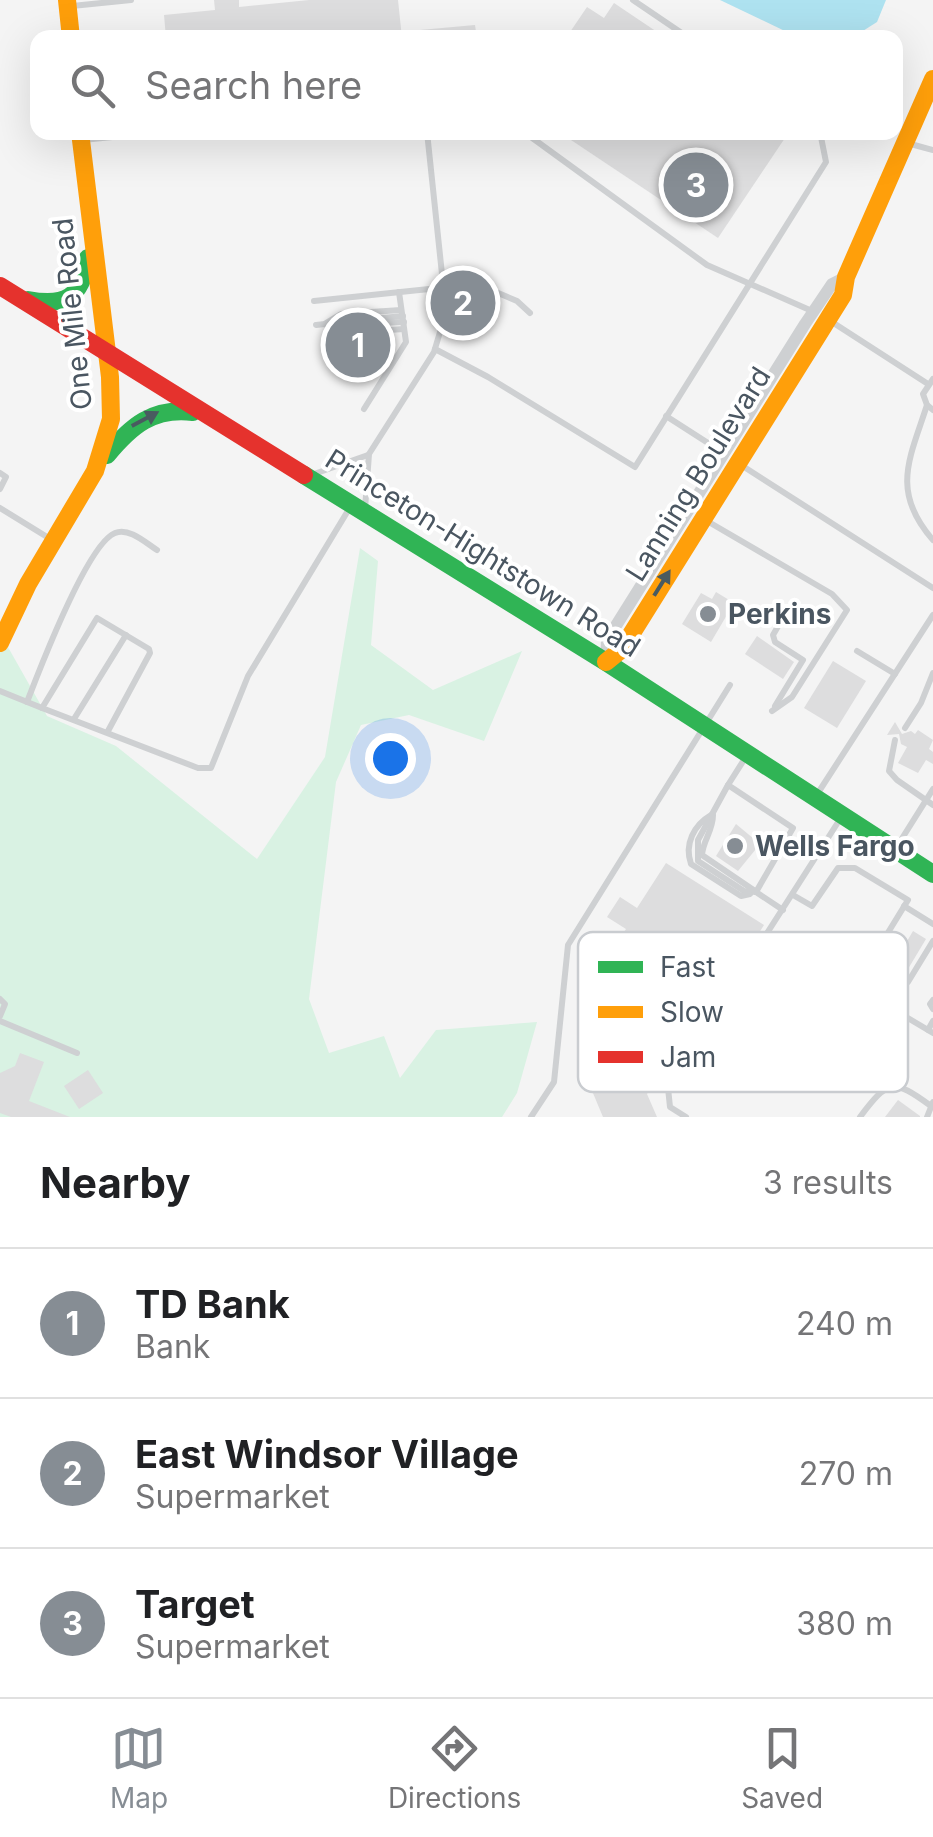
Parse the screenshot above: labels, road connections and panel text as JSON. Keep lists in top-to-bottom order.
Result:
{
  "streets": {
    "main road": ["One Mile Road", "Lanning Boulevard", "Princeton-Hightstown Road"]
  },
  "crossings": [
    ["One Mile Road", "Princeton-Hightstown Road"],
    ["Lanning Boulevard", "Princeton-Hightstown Road"]
  ],
  "places": ["Perkins", "Wells Fargo"],
  "legend": ["Fast", "Slow", "Jam"],
  "page": {
    "search": "Search here",
    "pins": ["3", "2", "1"],
    "heading": ["Nearby", "3 results"],
    "list": [
      {
        "mark": "1",
        "name": "TD Bank",
        "note": "Bank",
        "value": "240 m"
      },
      {
        "mark": "2",
        "name": "East Windsor Village",
        "note": "Supermarket",
        "value": "270 m"
      },
      {
        "mark": "3",
        "name": "Target",
        "note": "Supermarket",
        "value": "380 m"
      }
    ],
    "nav": ["Map", "Directions", "Saved"]
  }
}
